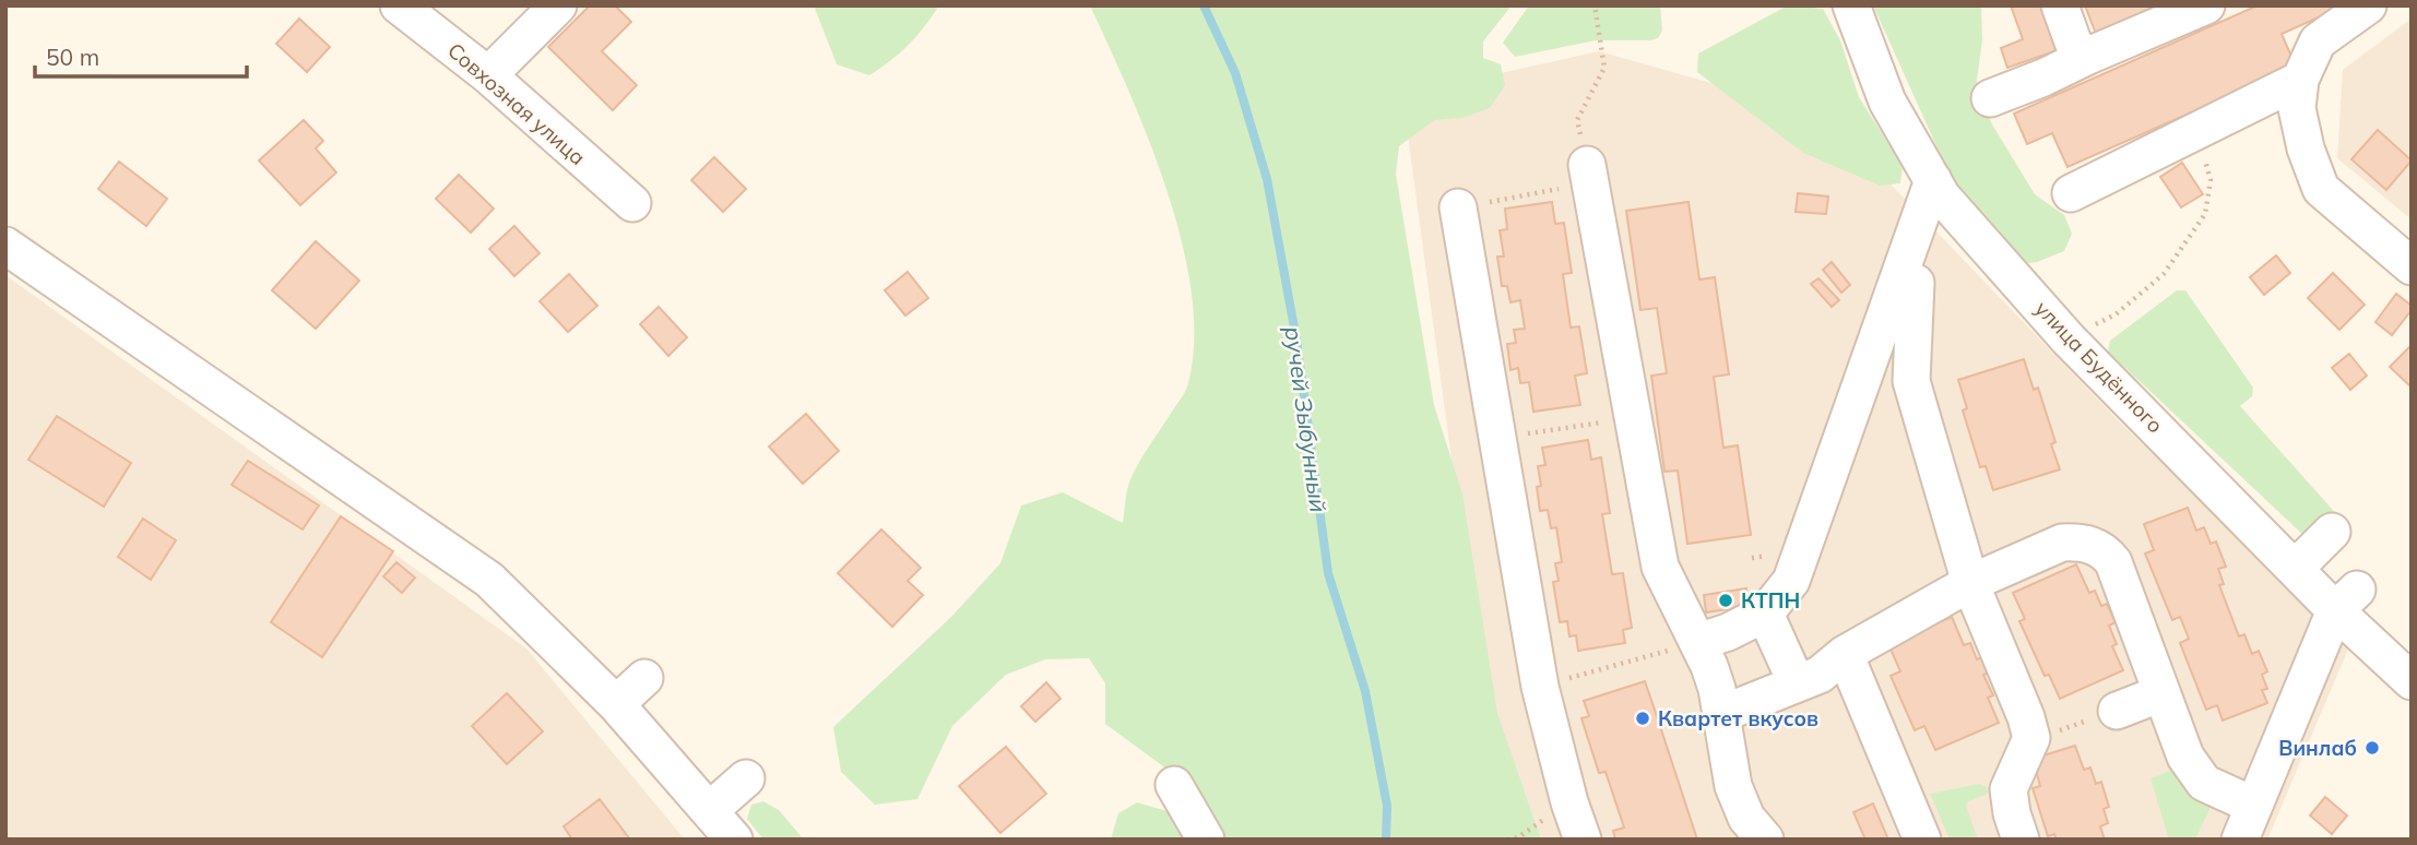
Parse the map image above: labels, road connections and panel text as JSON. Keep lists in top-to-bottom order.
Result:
{
  "streets": {
    "street": ["Совхозная улица", "улица Будённого"]
  },
  "water": ["ручей Зыбунный"],
  "places": ["КТПН", "Квартет вкусов", "Винлаб"],
  "scale_bar": "50 m"
}
